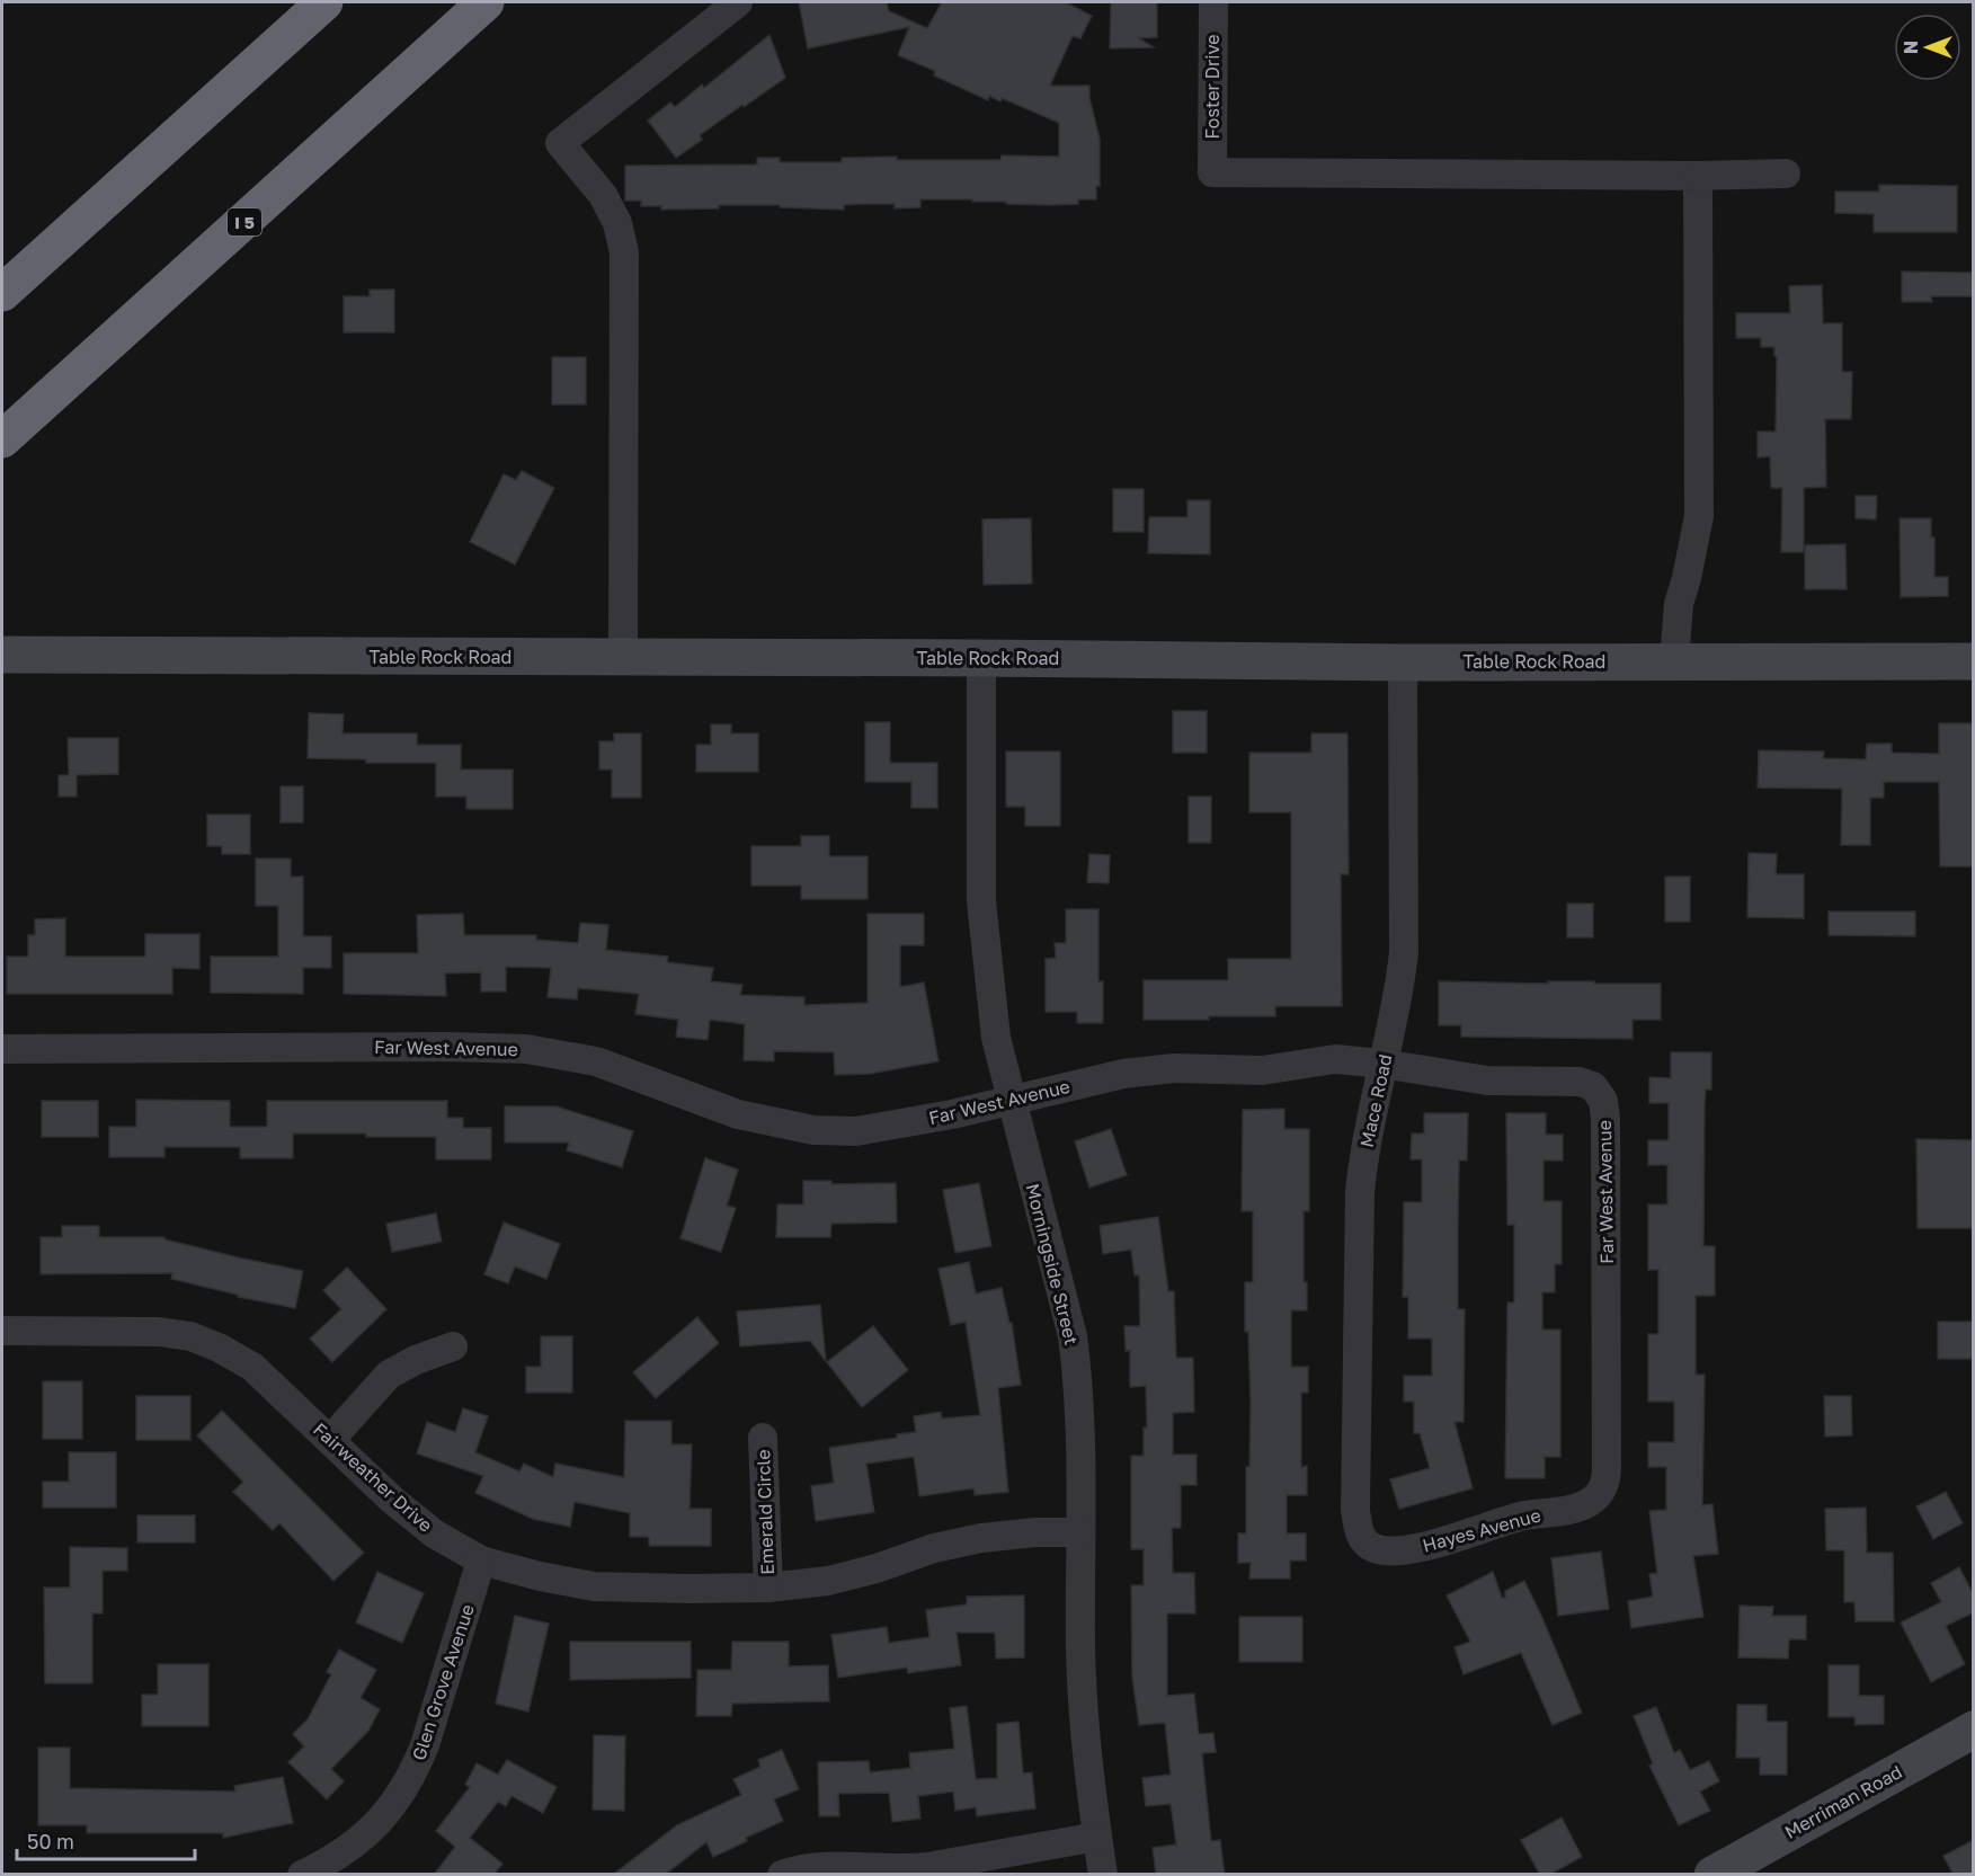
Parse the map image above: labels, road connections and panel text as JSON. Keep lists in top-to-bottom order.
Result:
{
  "streets": {
    "highway": ["I 5"],
    "main road": ["Table Rock Road", "Merriman Road"],
    "street": [
      "Foster Drive",
      "Far West Avenue",
      "Mace Road",
      "Morningside Street",
      "Fairweather Drive",
      "Emerald Circle",
      "Hayes Avenue",
      "Glen Grove Avenue"
    ]
  },
  "crossings": [
    ["Table Rock Road", "Mace Road"],
    ["Table Rock Road", "Morningside Street"],
    ["Far West Avenue", "Mace Road"],
    ["Far West Avenue", "Morningside Street"],
    ["Far West Avenue", "Hayes Avenue"],
    ["Mace Road", "Hayes Avenue"],
    ["Morningside Street", "Fairweather Drive"],
    ["Fairweather Drive", "Emerald Circle"],
    ["Fairweather Drive", "Glen Grove Avenue"]
  ],
  "scale_bar": "50 m",
  "north": "left"
}
